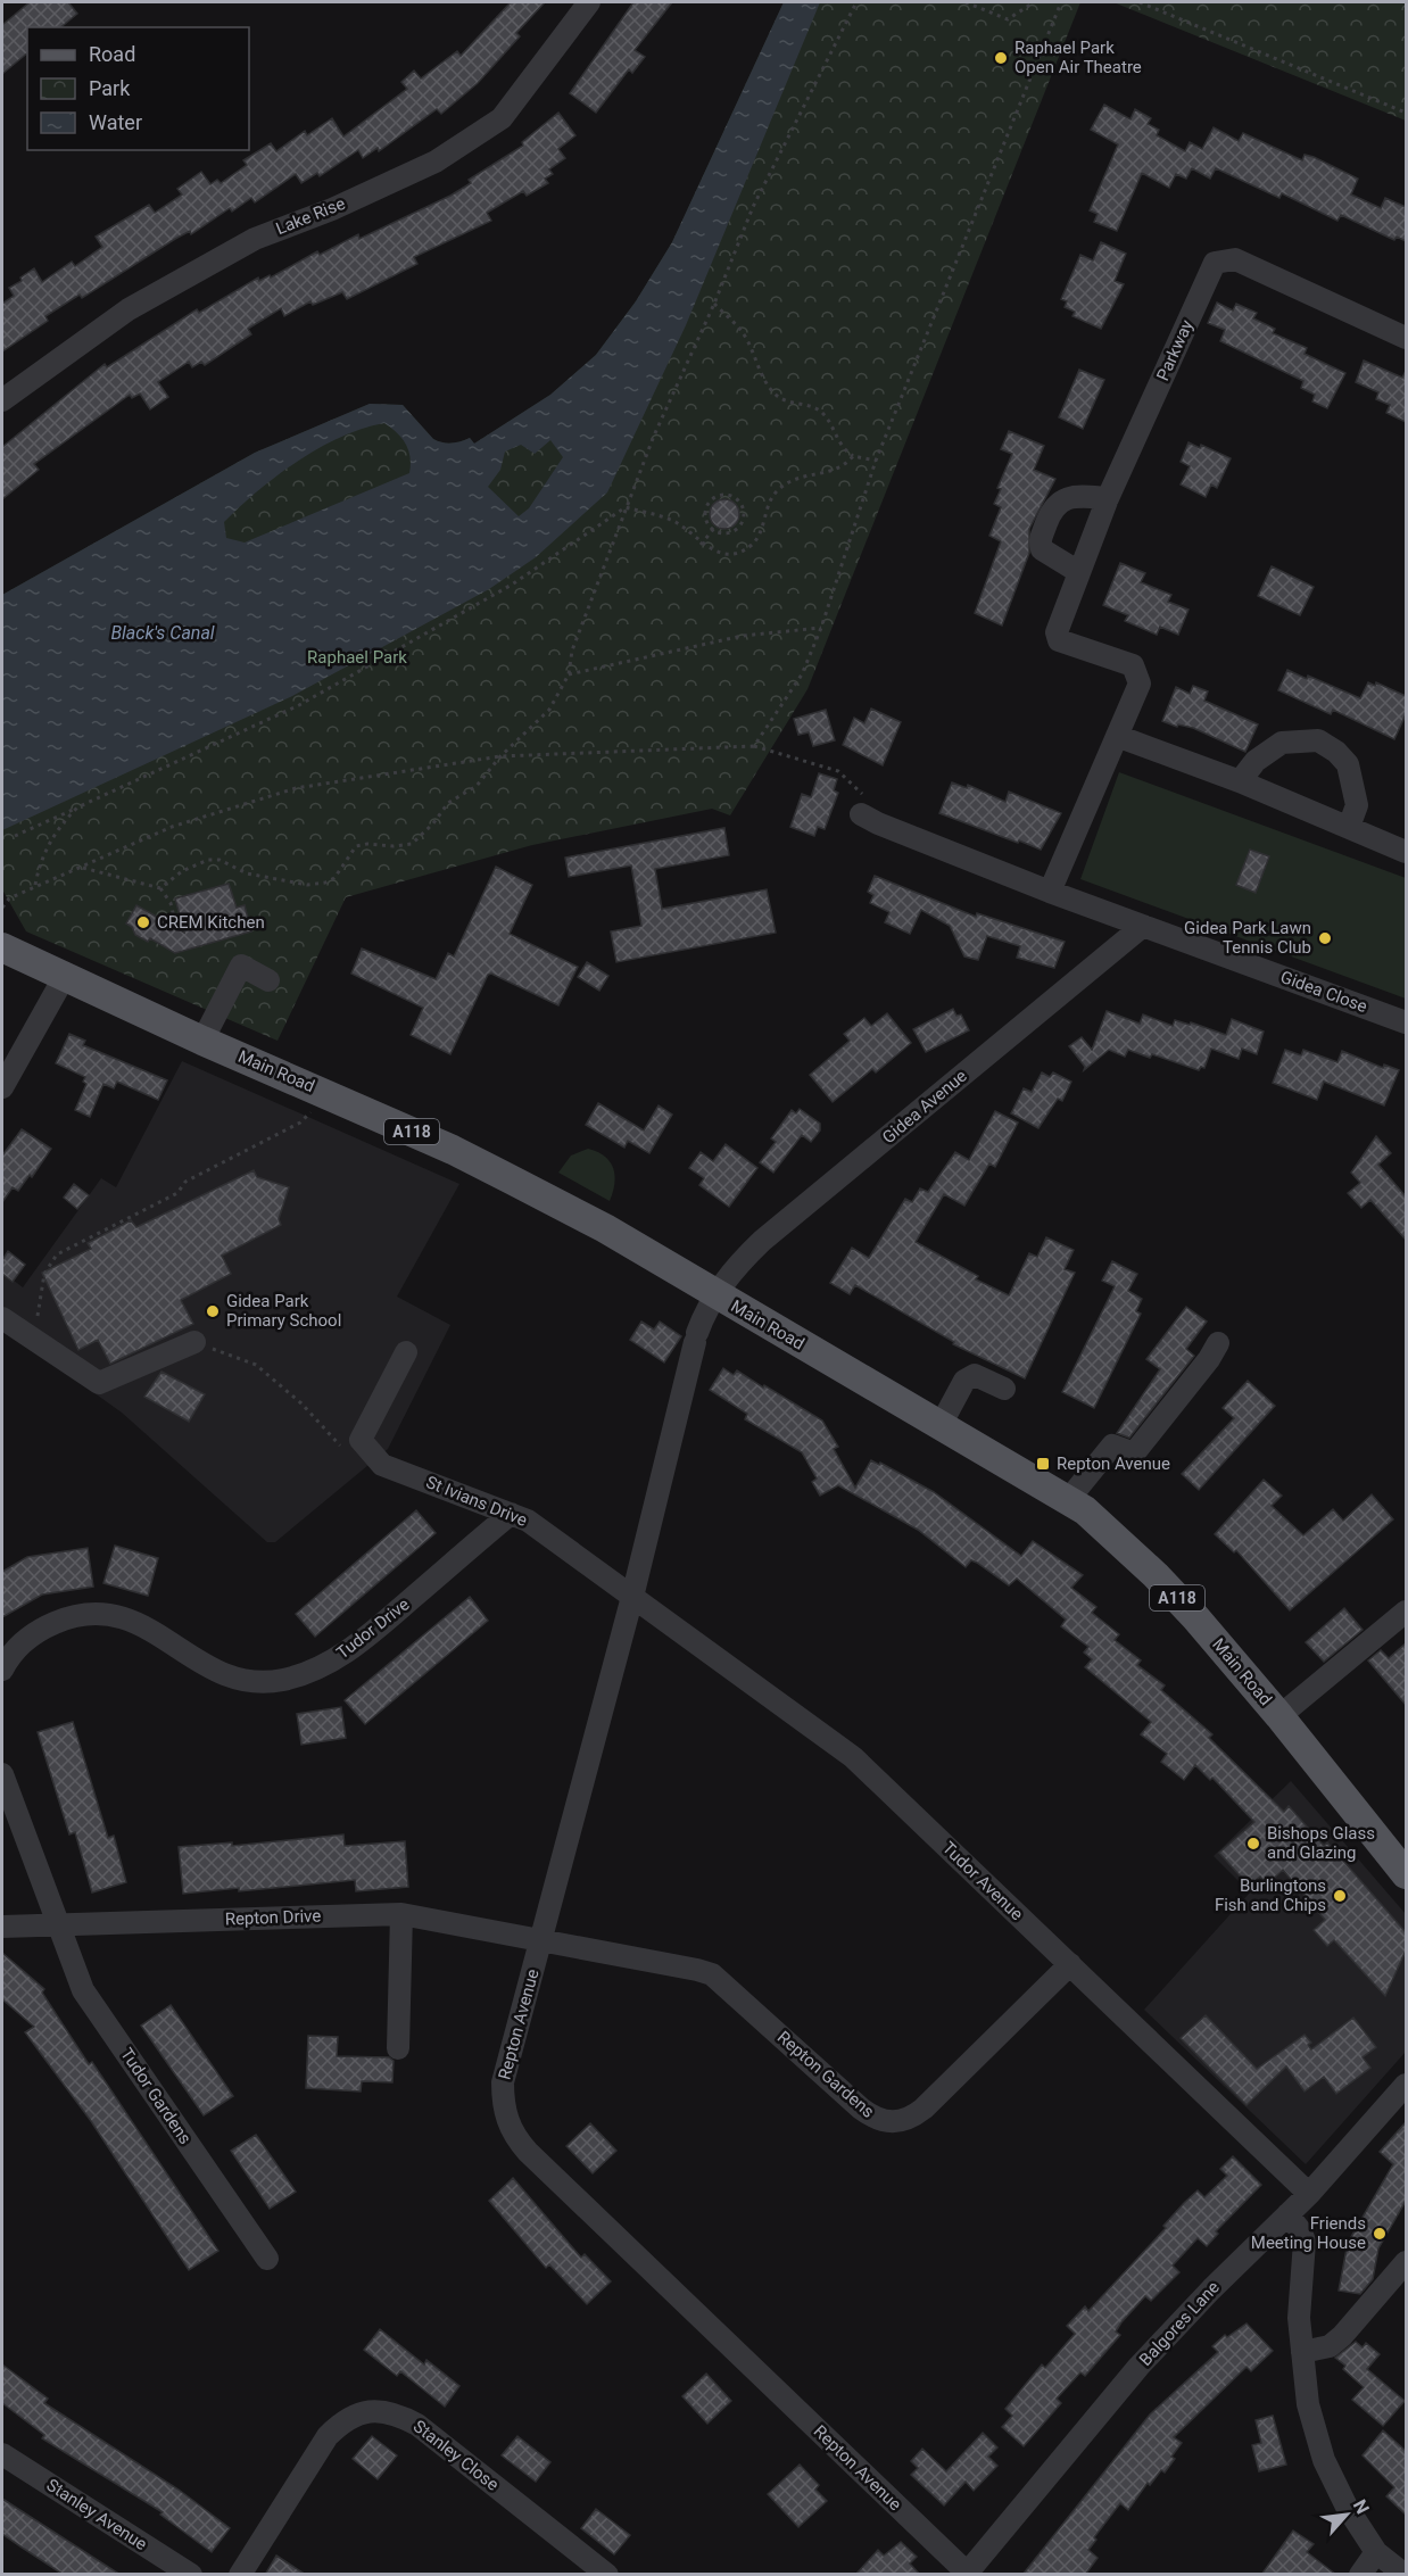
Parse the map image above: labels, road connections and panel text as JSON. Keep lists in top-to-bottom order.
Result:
{
  "streets": {
    "main road": ["Main Road", "A118"],
    "street": [
      "Lake Rise",
      "Parkway",
      "Gidea Close",
      "Gidea Avenue",
      "St Ivians Drive",
      "Tudor Drive",
      "Tudor Avenue",
      "Repton Drive",
      "Repton Avenue",
      "Repton Gardens",
      "Tudor Gardens",
      "Balgores Lane",
      "Stanley Close",
      "Stanley Avenue"
    ]
  },
  "crossings": [
    ["Gidea Close", "Gidea Avenue"],
    ["Main Road", "Gidea Avenue"],
    ["Main Road", "Repton Avenue"],
    ["Gidea Avenue", "Repton Avenue"],
    ["St Ivians Drive", "Tudor Drive"],
    ["St Ivians Drive", "Tudor Avenue"],
    ["St Ivians Drive", "Repton Avenue"],
    ["Tudor Avenue", "Repton Avenue"],
    ["Tudor Avenue", "Repton Gardens"],
    ["Tudor Avenue", "Balgores Lane"],
    ["Repton Drive", "Repton Avenue"],
    ["Repton Drive", "Repton Gardens"],
    ["Repton Drive", "Tudor Gardens"],
    ["Repton Avenue", "Repton Gardens"],
    ["Repton Avenue", "Balgores Lane"]
  ],
  "water": ["Black's Canal"],
  "parks": ["Raphael Park"],
  "places": {
    "other": [
      "Raphael Park Open Air Theatre",
      "CREM Kitchen",
      "Gidea Park Lawn Tennis Club",
      "Gidea Park Primary School",
      "Bishops Glass and Glazing",
      "Burlingtons Fish and Chips",
      "Friends Meeting House"
    ],
    "transit": ["Repton Avenue"]
  },
  "legend": ["Road", "Park", "Water"],
  "north": "top right"
}
